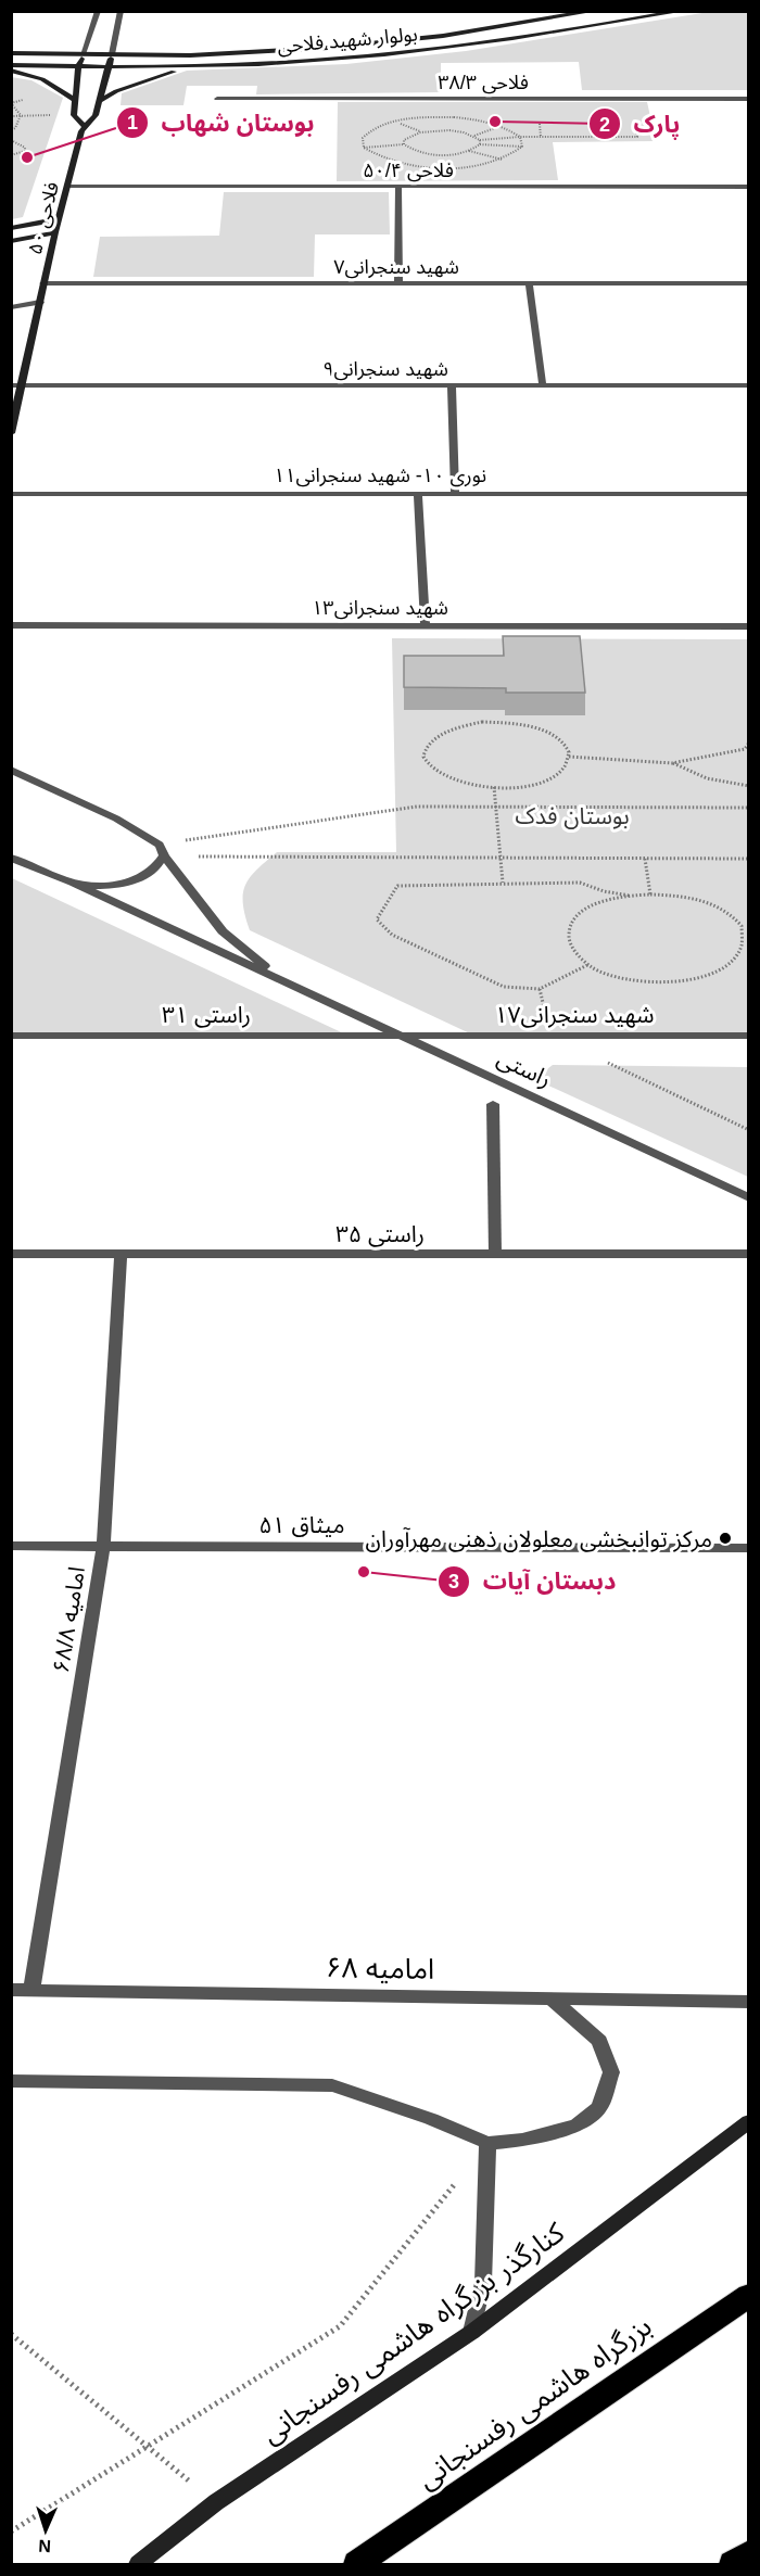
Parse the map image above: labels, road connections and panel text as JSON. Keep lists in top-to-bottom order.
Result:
{
  "streets": {
    "highway": ["بزرگراه هاشمی رفسنجانی"],
    "street": [
      "بولوار شهید فلاحی",
      "فلاحی ۳۸/۳",
      "فلاحی ۵۰/۴",
      "فلاحی ۵۰",
      "شهید سنجرانی۷",
      "شهید سنجرانی۹",
      "نوری ۱۰- شهید سنجرانی۱۱",
      "شهید سنجرانی۱۳",
      "راستی ۳۱",
      "شهید سنجرانی۱۷",
      "راستی",
      "راستی ۳۵",
      "میثاق ۵۱",
      "امامیه ۶۸/۸",
      "امامیه ۶۸",
      "کنارگذر بزرگراه هاشمی رفسنجانی"
    ]
  },
  "crossings": [
    ["بولوار شهید فلاحی", "فلاحی ۵۰"],
    ["فلاحی ۵۰/۴", "فلاحی ۵۰"],
    ["فلاحی ۵۰", "شهید سنجرانی۷"],
    ["فلاحی ۵۰", "شهید سنجرانی۹"],
    ["راستی ۳۱", "شهید سنجرانی۱۷"],
    ["راستی ۳۱", "راستی"],
    ["شهید سنجرانی۱۷", "راستی"],
    ["راستی ۳۵", "امامیه ۶۸/۸"],
    ["میثاق ۵۱", "امامیه ۶۸/۸"],
    ["امامیه ۶۸/۸", "امامیه ۶۸"]
  ],
  "parks": ["بوستان فدک"],
  "places": [
    "پارک",
    "بوستان شهاب",
    "مرکز توانبخشی معلولان ذهنی مهرآوران",
    "دبستان آیات"
  ],
  "north": "bottom"
}
